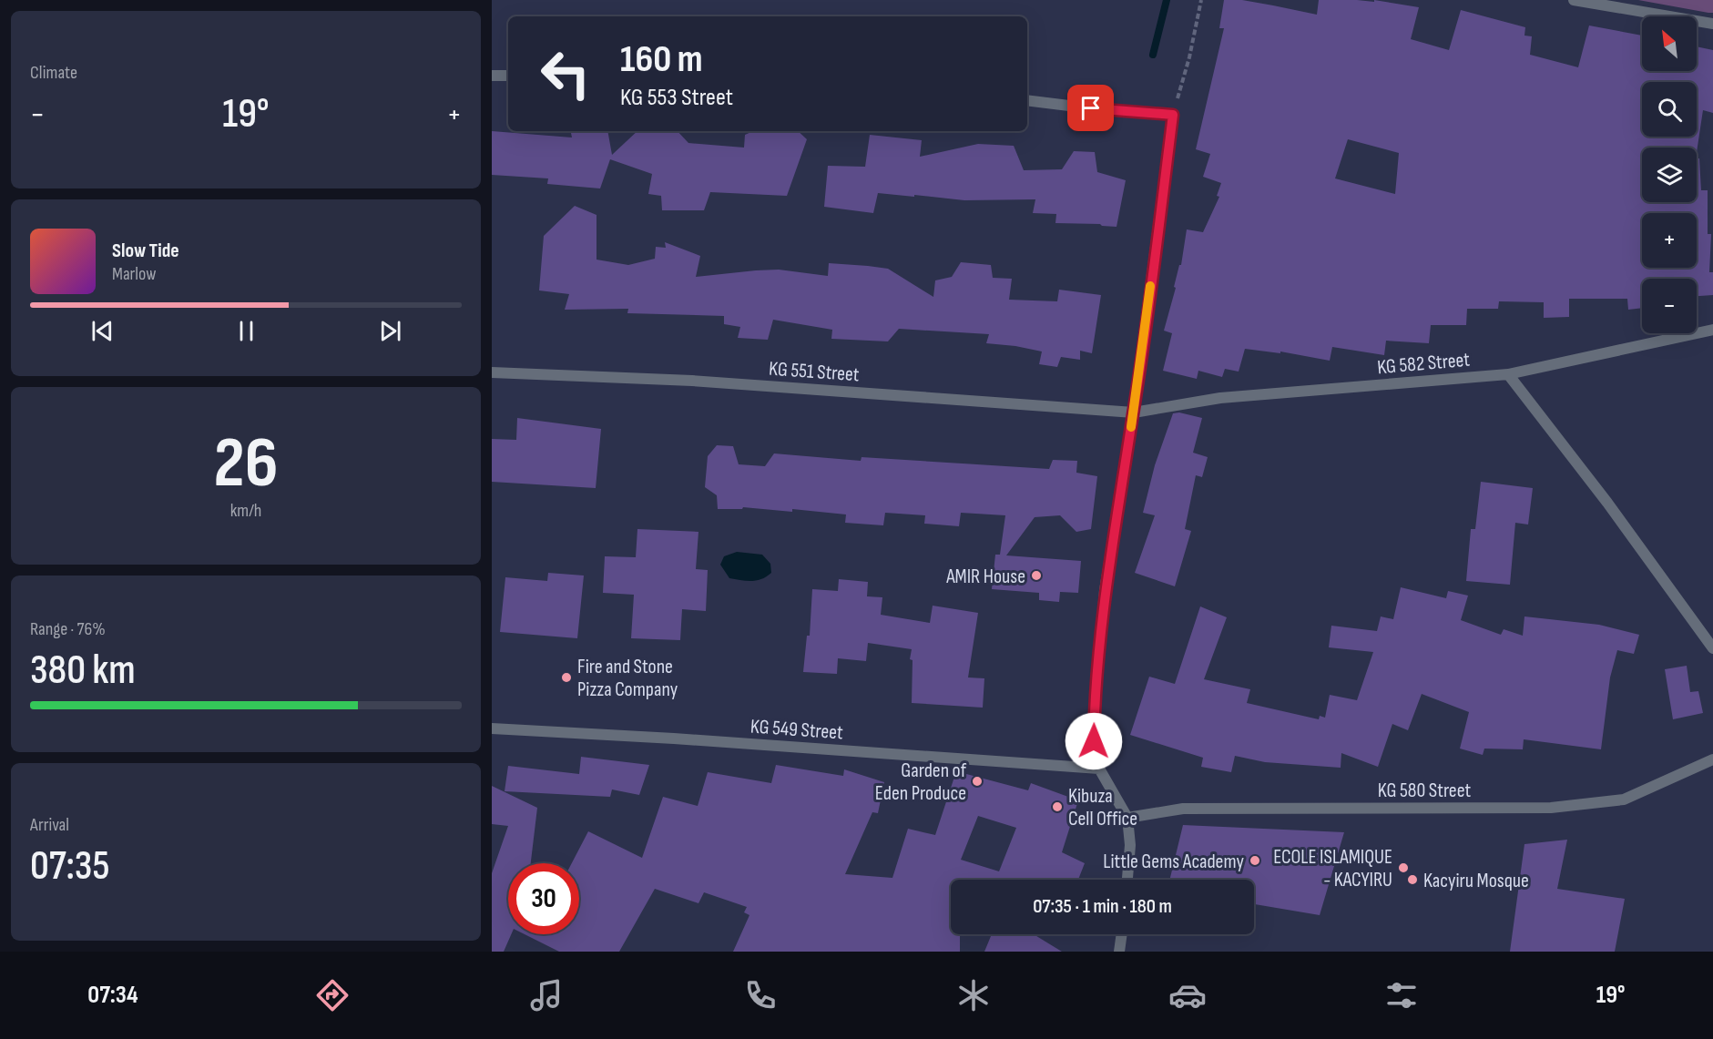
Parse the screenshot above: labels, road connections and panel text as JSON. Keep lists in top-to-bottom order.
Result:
{
  "streets": {
    "street": [
      "KG 582 Street",
      "KG 551 Street",
      "KG 549 Street",
      "KG 580 Street"
    ]
  },
  "crossings": [
    ["KG 582 Street", "KG 551 Street"]
  ],
  "places": [
    "AMIR House",
    "Fire and Stone Pizza Company",
    "Garden of Eden Produce",
    "Kibuza Cell Office",
    "Little Gems Academy",
    "ECOLE ISLAMIQUE - KACYIRU",
    "Kacyiru Mosque"
  ],
  "north": "top left",
  "page": {
    "tile": [
      "Climate",
      ["26", "km/h"],
      ["Range · 76%", "380 km"],
      ["Arrival", "07:35"]
    ],
    "map_buttons": ["+", "−"],
    "turn": ["160 m", "KG 553 Street"],
    "heat": ["−", "19°", "+"],
    "song": ["Slow Tide", "Marlow"],
    "limit": "30",
    "trip": "07:35 · 1 min · 180 m",
    "tabs": ["07:34", "19°"]
  }
}
